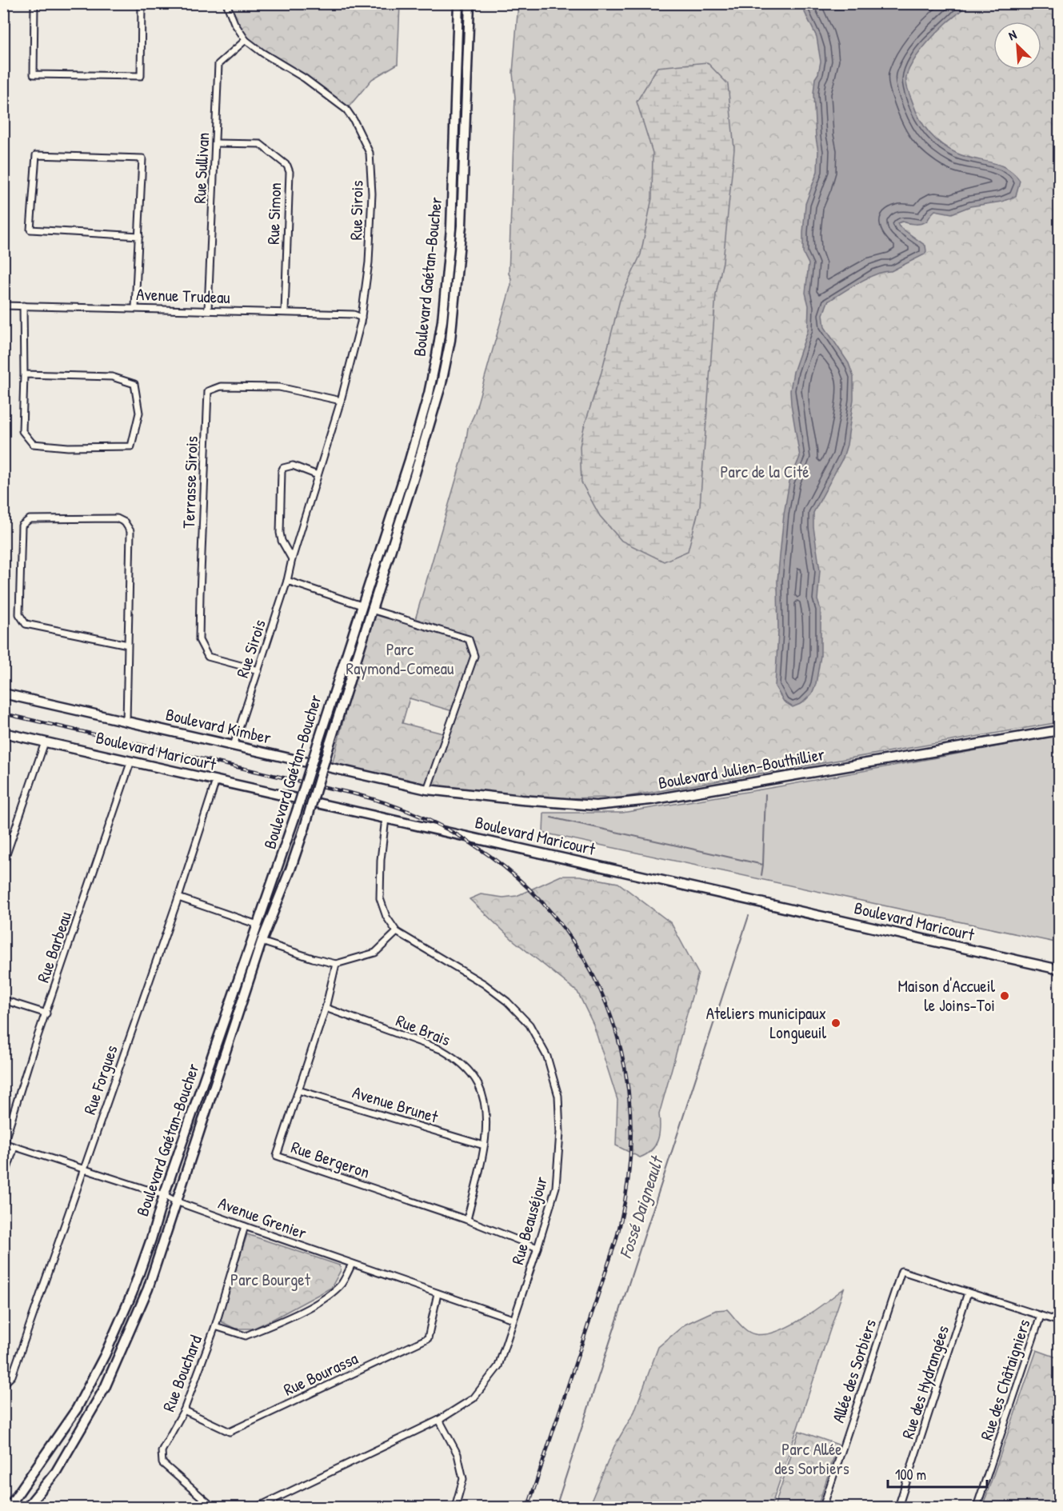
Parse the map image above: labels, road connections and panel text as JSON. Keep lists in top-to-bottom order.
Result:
{
  "streets": {
    "main road": [
      "Boulevard Gaétan-Boucher",
      "Boulevard Kimber",
      "Boulevard Maricourt",
      "Boulevard Julien-Bouthillier"
    ],
    "street": [
      "Rue Sullivan",
      "Rue Sirois",
      "Rue Simon",
      "Avenue Trudeau",
      "Terrasse Sirois",
      "Rue Barbeau",
      "Rue Brais",
      "Rue Forgues",
      "Avenue Brunet",
      "Rue Bergeron",
      "Avenue Grenier",
      "Rue Beauséjour",
      "Allée des Sorbiers",
      "Rue Bouchard",
      "Rue Bourassa",
      "Rue des Châtaigniers",
      "Rue des Hydrangées"
    ]
  },
  "crossings": [
    ["Rue Sullivan", "Rue Sirois"],
    ["Rue Sullivan", "Rue Simon"],
    ["Rue Sullivan", "Avenue Trudeau"],
    ["Rue Sirois", "Avenue Trudeau"],
    ["Rue Sirois", "Terrasse Sirois"],
    ["Rue Sirois", "Boulevard Kimber"],
    ["Rue Simon", "Avenue Trudeau"],
    ["Boulevard Gaétan-Boucher", "Avenue Grenier"],
    ["Boulevard Kimber", "Boulevard Julien-Bouthillier"],
    ["Boulevard Maricourt", "Rue Barbeau"],
    ["Boulevard Maricourt", "Rue Forgues"],
    ["Boulevard Maricourt", "Rue Beauséjour"],
    ["Rue Barbeau", "Avenue Grenier"],
    ["Rue Brais", "Avenue Brunet"],
    ["Rue Brais", "Rue Bergeron"],
    ["Rue Forgues", "Avenue Grenier"],
    ["Avenue Brunet", "Rue Bergeron"],
    ["Rue Bergeron", "Rue Beauséjour"],
    ["Avenue Grenier", "Rue Beauséjour"],
    ["Avenue Grenier", "Rue Bouchard"],
    ["Avenue Grenier", "Rue Bourassa"],
    ["Allée des Sorbiers", "Rue des Hydrangées"],
    ["Rue Bouchard", "Rue Bourassa"]
  ],
  "water": ["Fossé Daigneault"],
  "parks": [
    "Parc de la Cité",
    "Parc Raymond-Comeau",
    "Parc Bourget",
    "Parc Allée des Sorbiers"
  ],
  "places": ["Maison d'Accueil le Joins-Toi", "Ateliers municipaux Longueuil"],
  "scale_bar": "100 m",
  "north": "top left"
}
